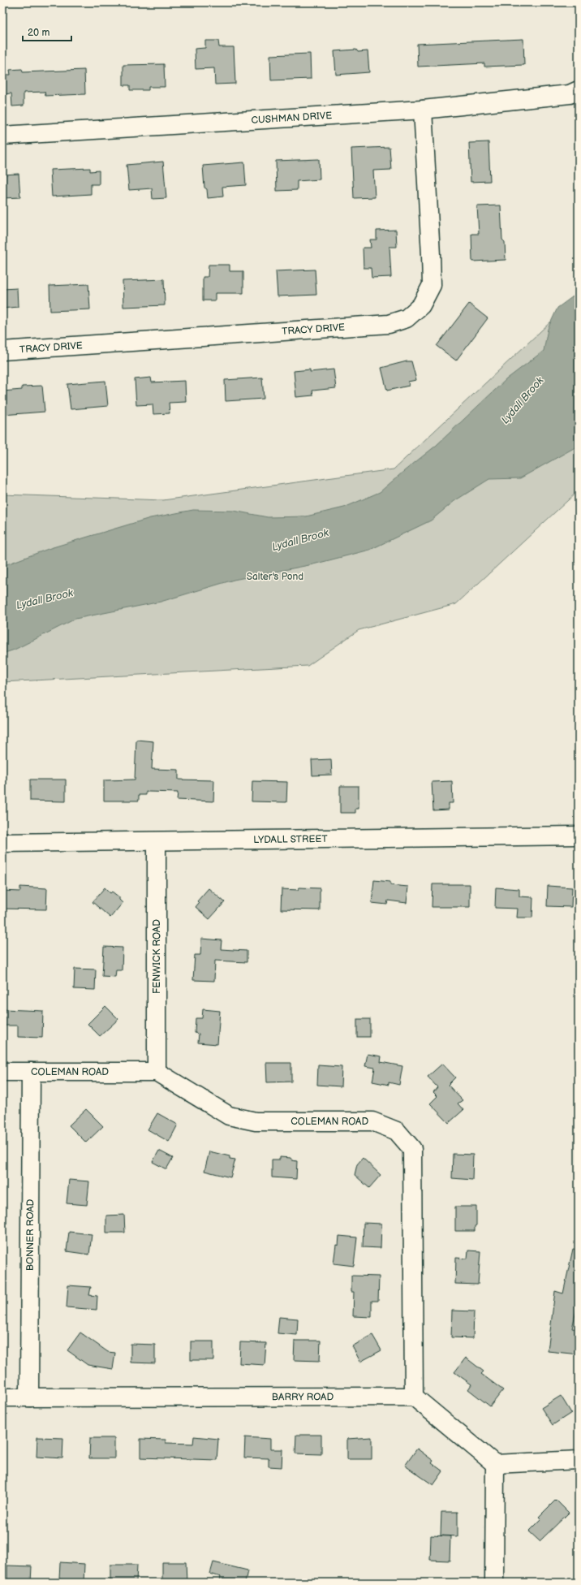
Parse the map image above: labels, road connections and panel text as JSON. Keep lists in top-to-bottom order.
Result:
{
  "streets": {
    "street": [
      "CUSHMAN DRIVE",
      "TRACY DRIVE",
      "LYDALL STREET",
      "FENWICK ROAD",
      "COLEMAN ROAD",
      "BONNER ROAD",
      "BARRY ROAD"
    ]
  },
  "crossings": [
    ["CUSHMAN DRIVE", "TRACY DRIVE"],
    ["LYDALL STREET", "FENWICK ROAD"],
    ["FENWICK ROAD", "COLEMAN ROAD"],
    ["COLEMAN ROAD", "BONNER ROAD"],
    ["COLEMAN ROAD", "BARRY ROAD"],
    ["BONNER ROAD", "BARRY ROAD"]
  ],
  "water": ["Lydall Brook"],
  "parks": ["Salter's Pond"],
  "scale_bar": "20 m"
}
